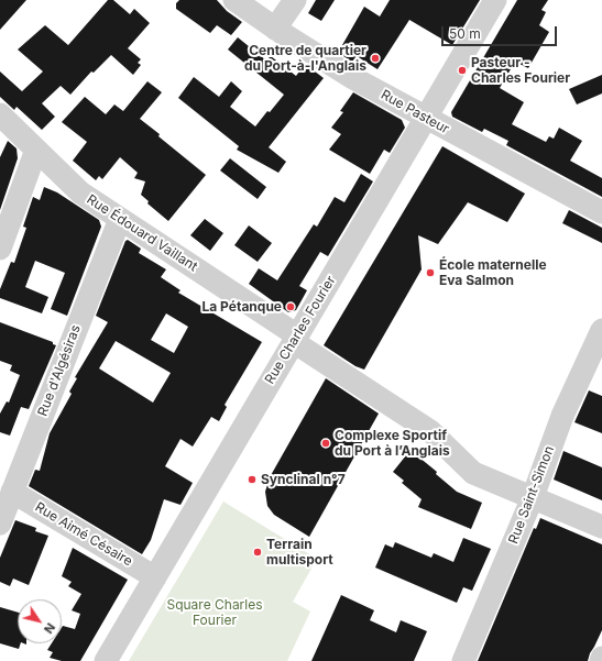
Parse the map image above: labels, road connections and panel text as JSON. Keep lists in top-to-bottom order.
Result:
{
  "streets": {
    "street": [
      "Rue Pasteur",
      "Rue Édouard Vaillant",
      "Rue Charles Fourier",
      "Rue d'Algésiras",
      "Rue Saint-Simon",
      "Rue Aimé Césaire"
    ]
  },
  "crossings": [
    ["Rue Pasteur", "Rue Charles Fourier"],
    ["Rue Édouard Vaillant", "Rue Charles Fourier"],
    ["Rue Édouard Vaillant", "Rue d'Algésiras"],
    ["Rue Édouard Vaillant", "Rue Saint-Simon"],
    ["Rue Charles Fourier", "Rue Aimé Césaire"],
    ["Rue d'Algésiras", "Rue Aimé Césaire"]
  ],
  "parks": ["Square Charles Fourier"],
  "places": [
    "Centre de quartier du Port-à-l'Anglais",
    "Pasteur - Charles Fourier",
    "École maternelle Eva Salmon",
    "La Pétanque",
    "Complexe Sportif du Port à l’Anglais",
    "Synclinal n°7",
    "Terrain multisport"
  ],
  "scale_bar": "50 m",
  "north": "bottom right"
}
